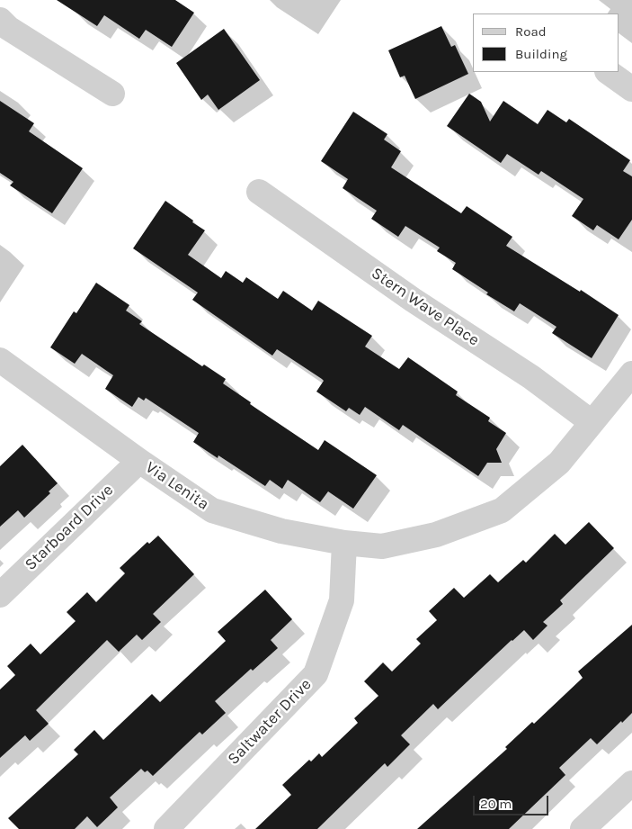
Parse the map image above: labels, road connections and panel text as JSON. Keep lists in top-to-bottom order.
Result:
{
  "streets": {
    "street": [
      "Stern Wave Place",
      "Via Lenita",
      "Starboard Drive",
      "Saltwater Drive"
    ]
  },
  "crossings": [
    ["Stern Wave Place", "Via Lenita"],
    ["Via Lenita", "Starboard Drive"],
    ["Via Lenita", "Saltwater Drive"]
  ],
  "legend": ["Road", "Building"],
  "scale_bar": "20 m"
}
